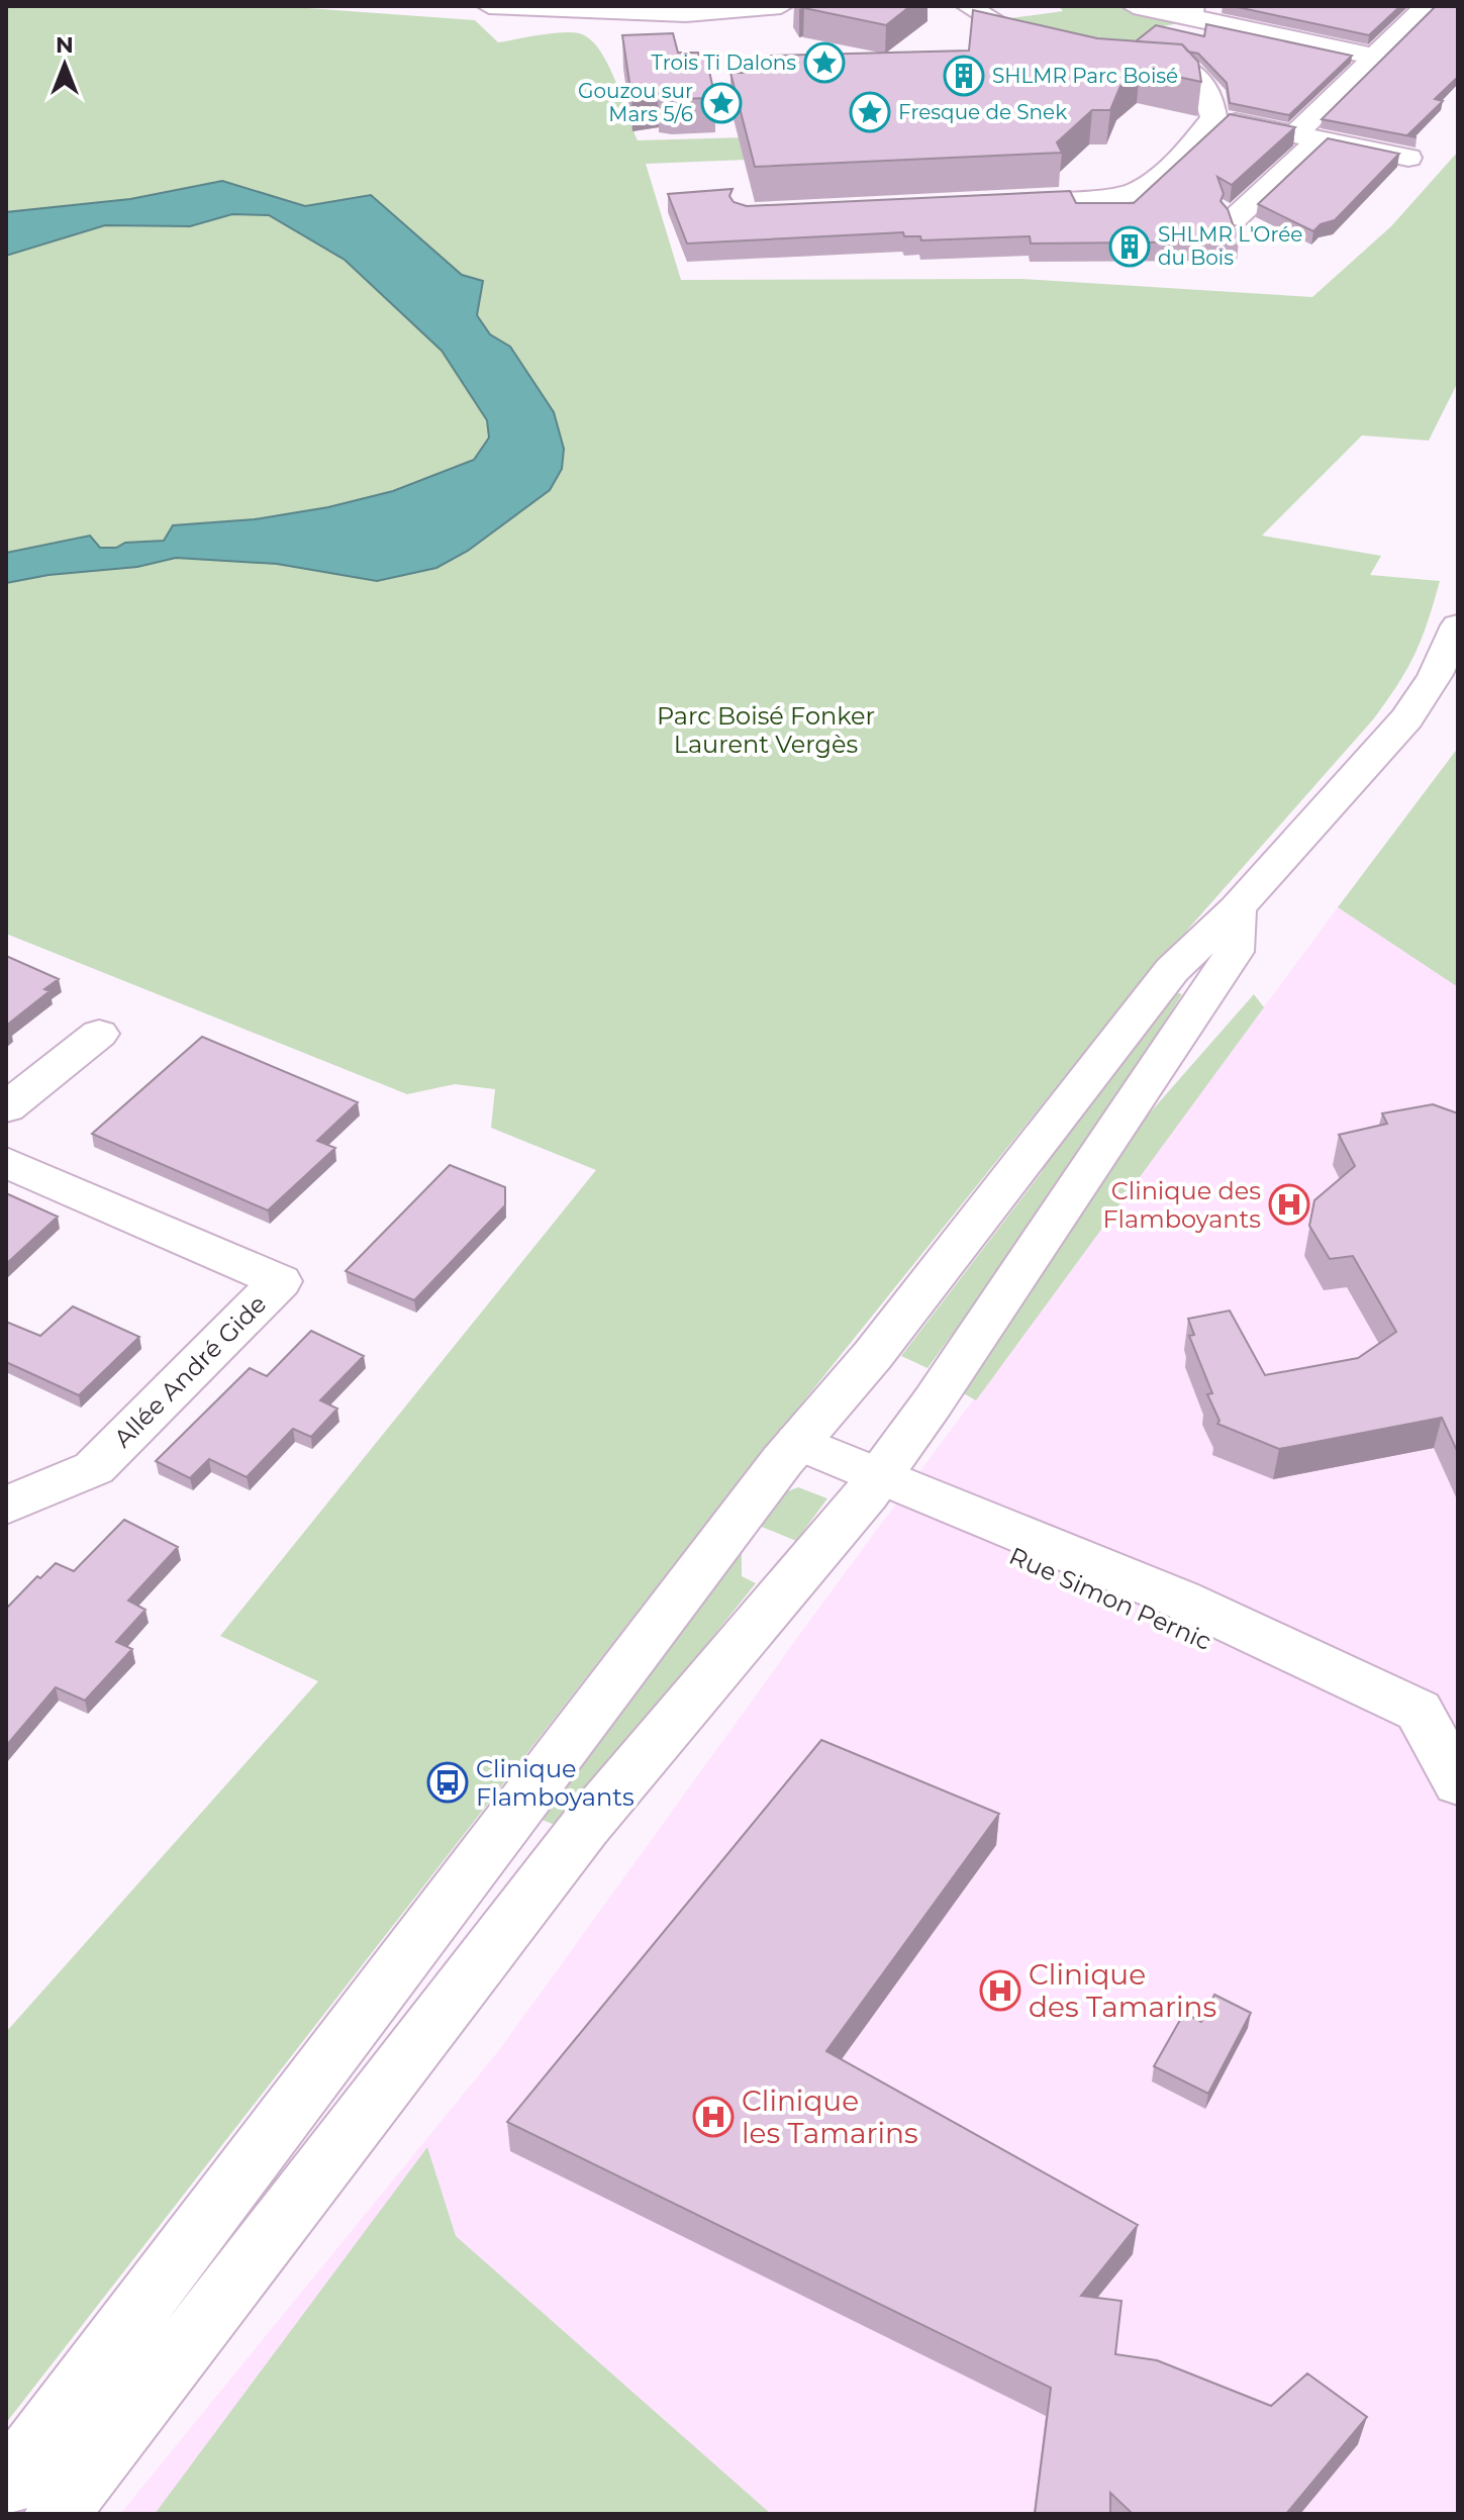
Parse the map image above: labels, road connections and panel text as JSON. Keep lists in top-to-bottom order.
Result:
{
  "streets": {
    "street": ["Allée André Gide", "Rue Simon Pernic"]
  },
  "parks": ["Parc Boisé Fonker Laurent Vergès"],
  "places": {
    "place": ["Trois Ti Dalons", "Gouzou sur Mars 5/6", "Fresque de Snek"],
    "building": ["SHLMR Parc Boisé", "SHLMR L'Orée du Bois"],
    "hospital": ["Clinique des Flamboyants", "Clinique des Tamarins", "Clinique les Tamarins"],
    "bus stop": ["Clinique Flamboyants"]
  },
  "north": "top"
}
